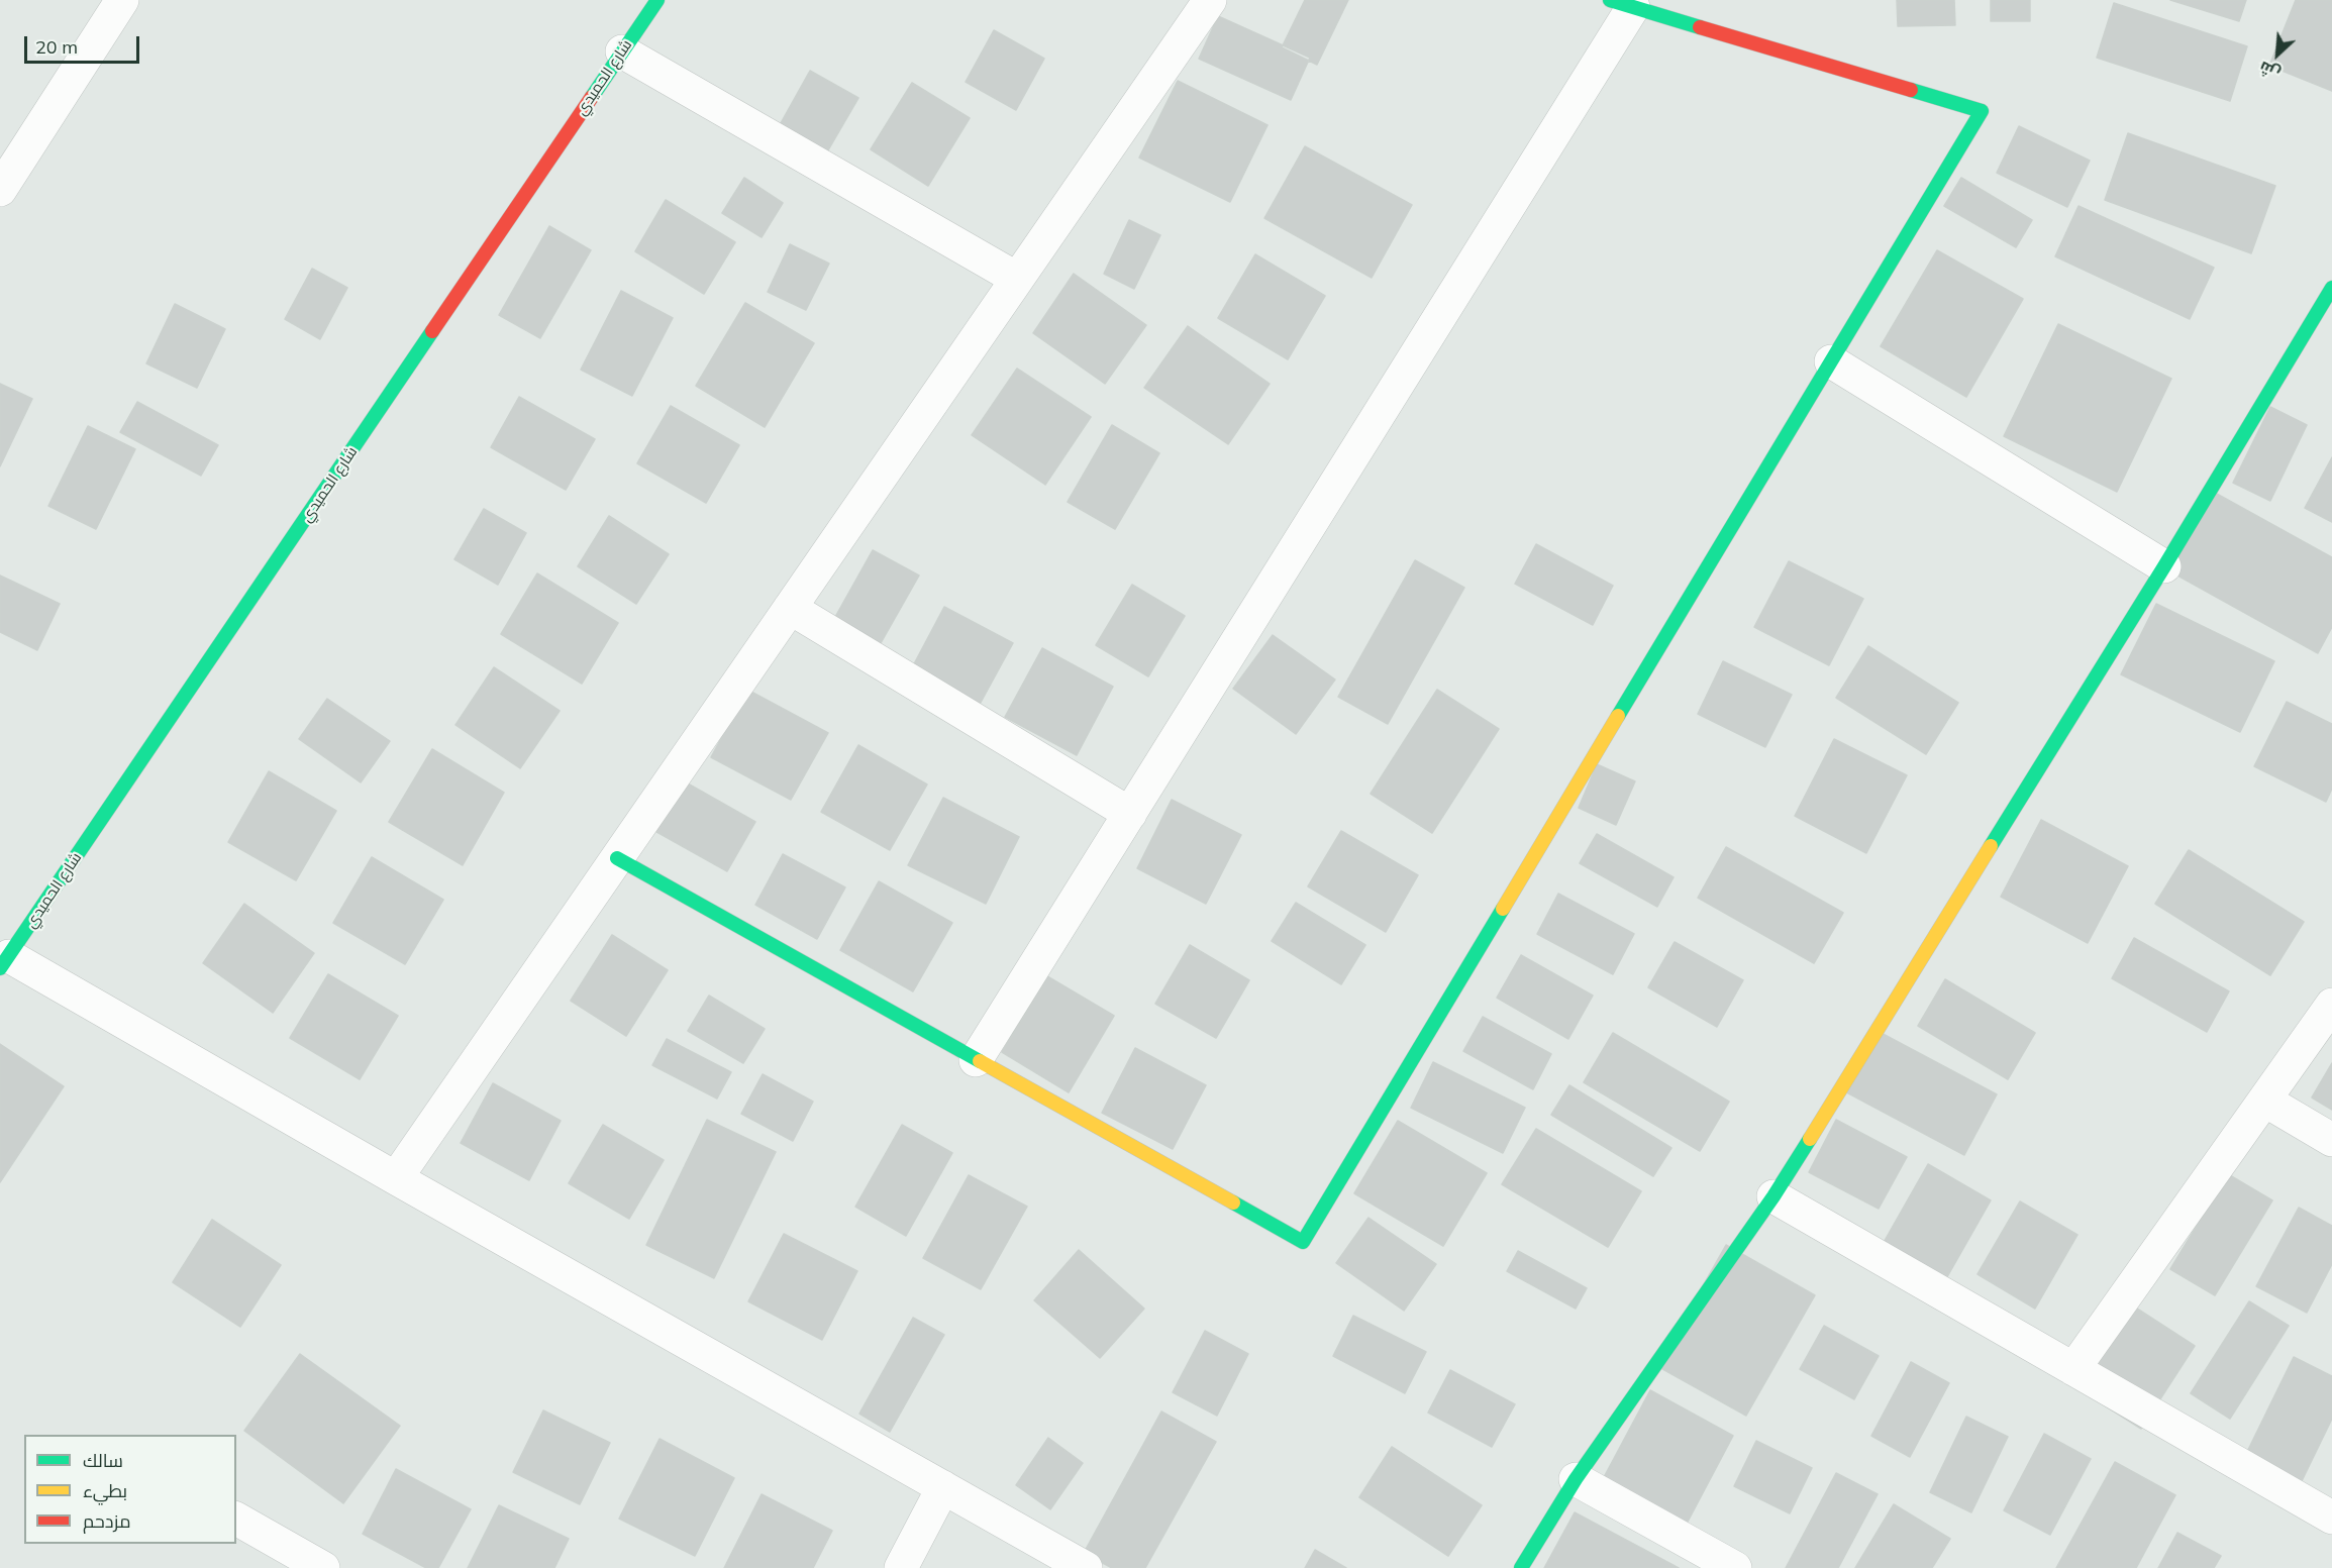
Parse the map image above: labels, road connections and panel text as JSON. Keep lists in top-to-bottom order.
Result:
{
  "streets": {
    "street": ["شارع الحميدي"]
  },
  "legend": ["سالك", "بطيء", "مزدحم"],
  "scale_bar": "20 m",
  "north": "bottom left"
}
